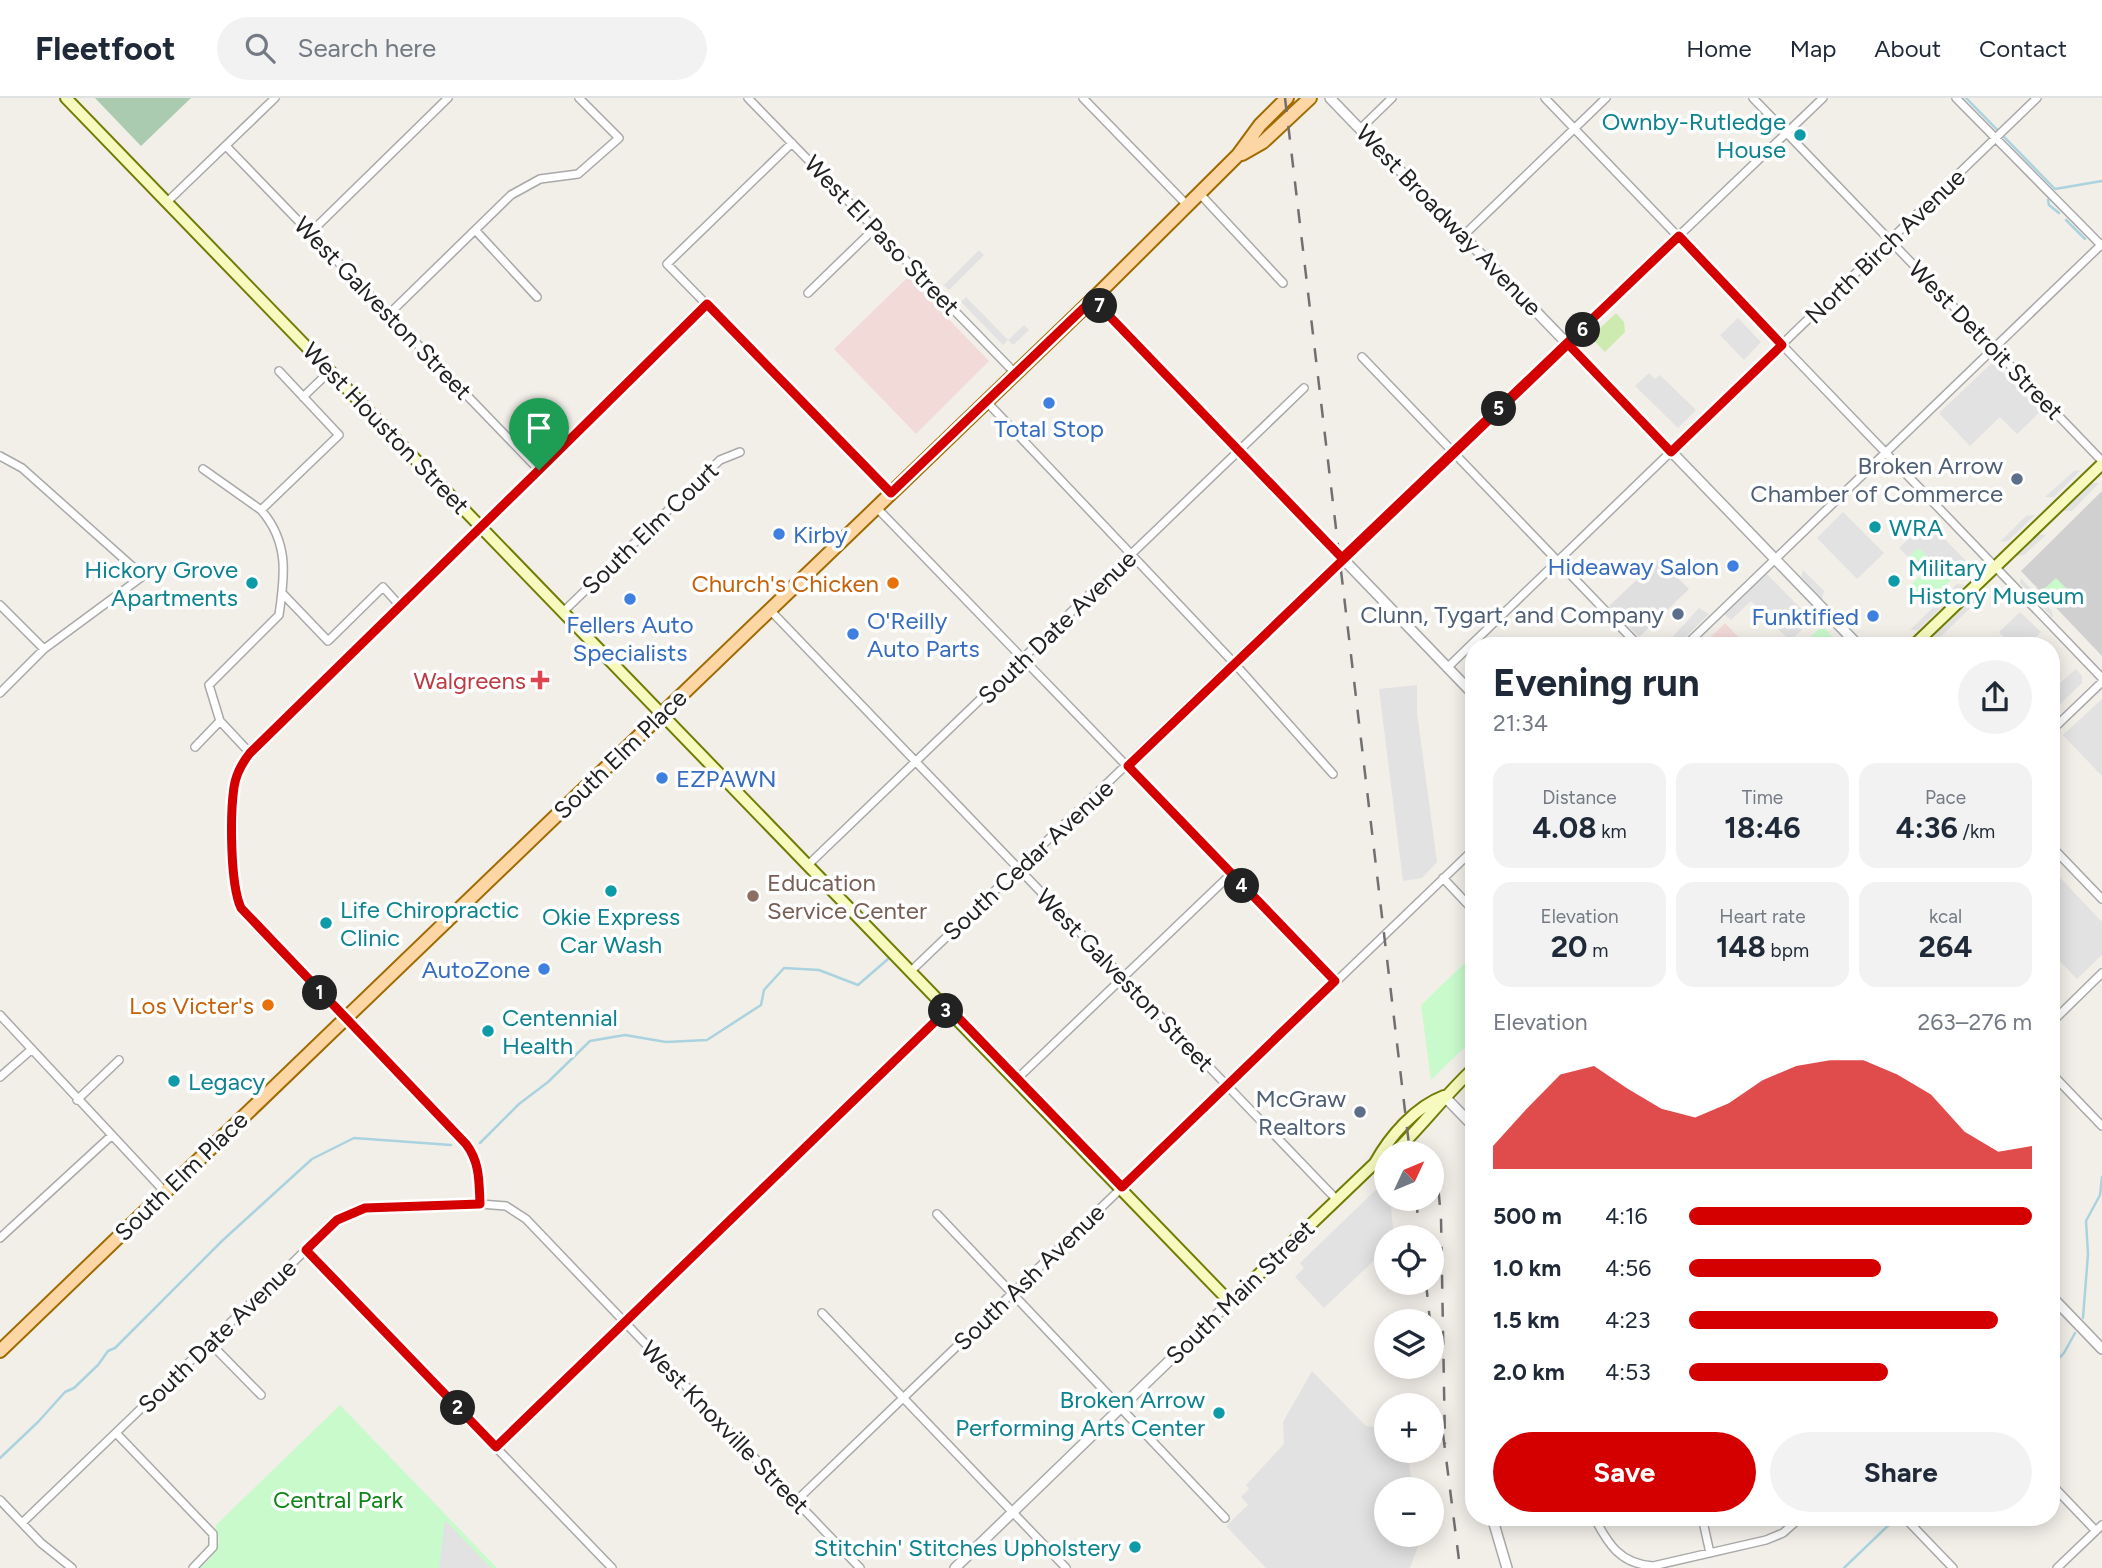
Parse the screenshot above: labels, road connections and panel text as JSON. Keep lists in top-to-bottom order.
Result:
{
  "streets": {
    "main road": ["West Houston Street", "South Elm Place", "South Main Street"],
    "street": [
      "West Broadway Avenue",
      "West El Paso Street",
      "North Birch Avenue",
      "West Galveston Street",
      "West Detroit Street",
      "South Elm Court",
      "South Date Avenue",
      "South Cedar Avenue",
      "South Ash Avenue",
      "West Knoxville Street"
    ]
  },
  "crossings": [
    ["West Broadway Avenue", "North Birch Avenue"],
    ["West Broadway Avenue", "South Cedar Avenue"],
    ["West El Paso Street", "South Elm Place"],
    ["North Birch Avenue", "West Detroit Street"],
    ["West Galveston Street", "South Date Avenue"],
    ["West Galveston Street", "South Elm Place"],
    ["West Galveston Street", "South Cedar Avenue"],
    ["West Galveston Street", "South Ash Avenue"],
    ["West Galveston Street", "South Main Street"],
    ["West Detroit Street", "South Cedar Avenue"],
    ["West Houston Street", "South Elm Court"],
    ["West Houston Street", "South Date Avenue"],
    ["West Houston Street", "South Elm Place"],
    ["West Houston Street", "South Cedar Avenue"],
    ["West Houston Street", "South Ash Avenue"],
    ["West Houston Street", "South Main Street"],
    ["South Date Avenue", "West Knoxville Street"],
    ["South Ash Avenue", "West Knoxville Street"]
  ],
  "parks": ["Central Park"],
  "places": {
    "other": [
      "Ownby-Rutledge House",
      "Total Stop",
      "Broken Arrow Chamber of Commerce",
      "WRA",
      "Kirby",
      "Hideaway Salon",
      "Military History Museum",
      "Hickory Grove Apartments",
      "Church's Chicken",
      "Fellers Auto Specialists",
      "Clunn, Tygart, and Company",
      "Funktified",
      "O'Reilly Auto Parts",
      "EZPAWN",
      "Okie Express Car Wash",
      "Education Service Center",
      "Life Chiropractic Clinic",
      "AutoZone",
      "Los Victer's",
      "Centennial Health",
      "Legacy",
      "McGraw Realtors",
      "Broken Arrow Performing Arts Center",
      "Stitchin' Stitches Upholstery"
    ],
    "health": ["Walgreens"]
  },
  "north": "top right",
  "page": {
    "header": "Fleetfoot",
    "search": "Search here",
    "nav": [
      "Home",
      "Map",
      "About",
      "Contact"
    ],
    "pins": [
      "7",
      "6",
      "5",
      "4",
      "1",
      "3",
      "2"
    ],
    "heading": ["Evening run", "21:34"],
    "stats": [
      ["Distance", "4.08 km"],
      ["Time", "18:46"],
      ["Pace", "4:36 /km"],
      ["Elevation", "20 m"],
      ["Heart rate", "148 bpm"],
      ["kcal", "264"]
    ],
    "chart": ["Elevation", "263–276 m"],
    "map_buttons": ["+", "−"],
    "list": [
      {
        "name": "500 m",
        "note": "4:16"
      },
      {
        "name": "1.0 km",
        "note": "4:56"
      },
      {
        "name": "1.5 km",
        "note": "4:23"
      },
      {
        "name": "2.0 km",
        "note": "4:53"
      }
    ],
    "buttons": ["Save", "Share"]
  }
}
